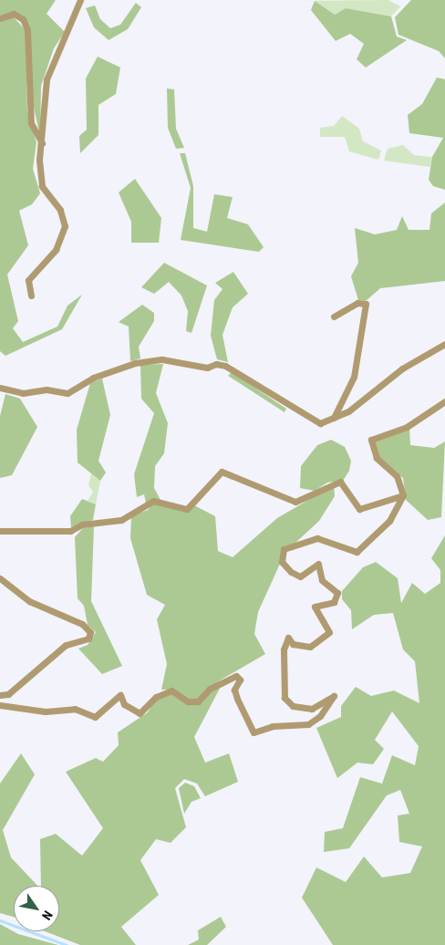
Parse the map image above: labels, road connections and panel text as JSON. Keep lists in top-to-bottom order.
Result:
{
  "north": "bottom right"
}
